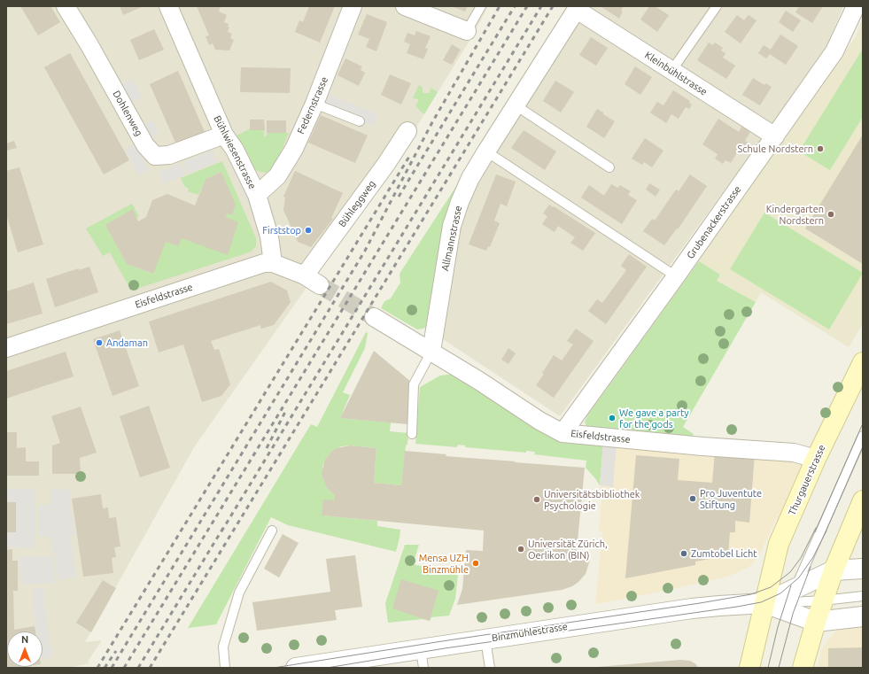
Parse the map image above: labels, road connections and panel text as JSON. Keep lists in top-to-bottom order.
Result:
{
  "streets": {
    "main road": ["Thurgauerstrasse"],
    "street": [
      "Kleinbühlstrasse",
      "Federnstrasse",
      "Dohlenweg",
      "Bühlwiesenstrasse",
      "Bühleggweg",
      "Grubenackerstrasse",
      "Allmannstrasse",
      "Eisfeldstrasse",
      "Binzmühlestrasse"
    ]
  },
  "crossings": [
    ["Kleinbühlstrasse", "Grubenackerstrasse"],
    ["Kleinbühlstrasse", "Allmannstrasse"],
    ["Federnstrasse", "Bühlwiesenstrasse"],
    ["Dohlenweg", "Bühlwiesenstrasse"],
    ["Bühlwiesenstrasse", "Eisfeldstrasse"],
    ["Grubenackerstrasse", "Eisfeldstrasse"],
    ["Allmannstrasse", "Eisfeldstrasse"],
    ["Eisfeldstrasse", "Thurgauerstrasse"],
    ["Thurgauerstrasse", "Binzmühlestrasse"]
  ],
  "places": [
    "Schule Nordstern",
    "Kindergarten Nordstern",
    "Firststop",
    "Andaman",
    "We gave a party for the gods",
    "Pro Juventute Stiftung",
    "Universitätsbibliothek Psychologie",
    "Universität Zürich, Oerlikon (BIN)",
    "Zumtobel Licht",
    "Mensa UZH Binzmühle"
  ],
  "north": "top"
}
